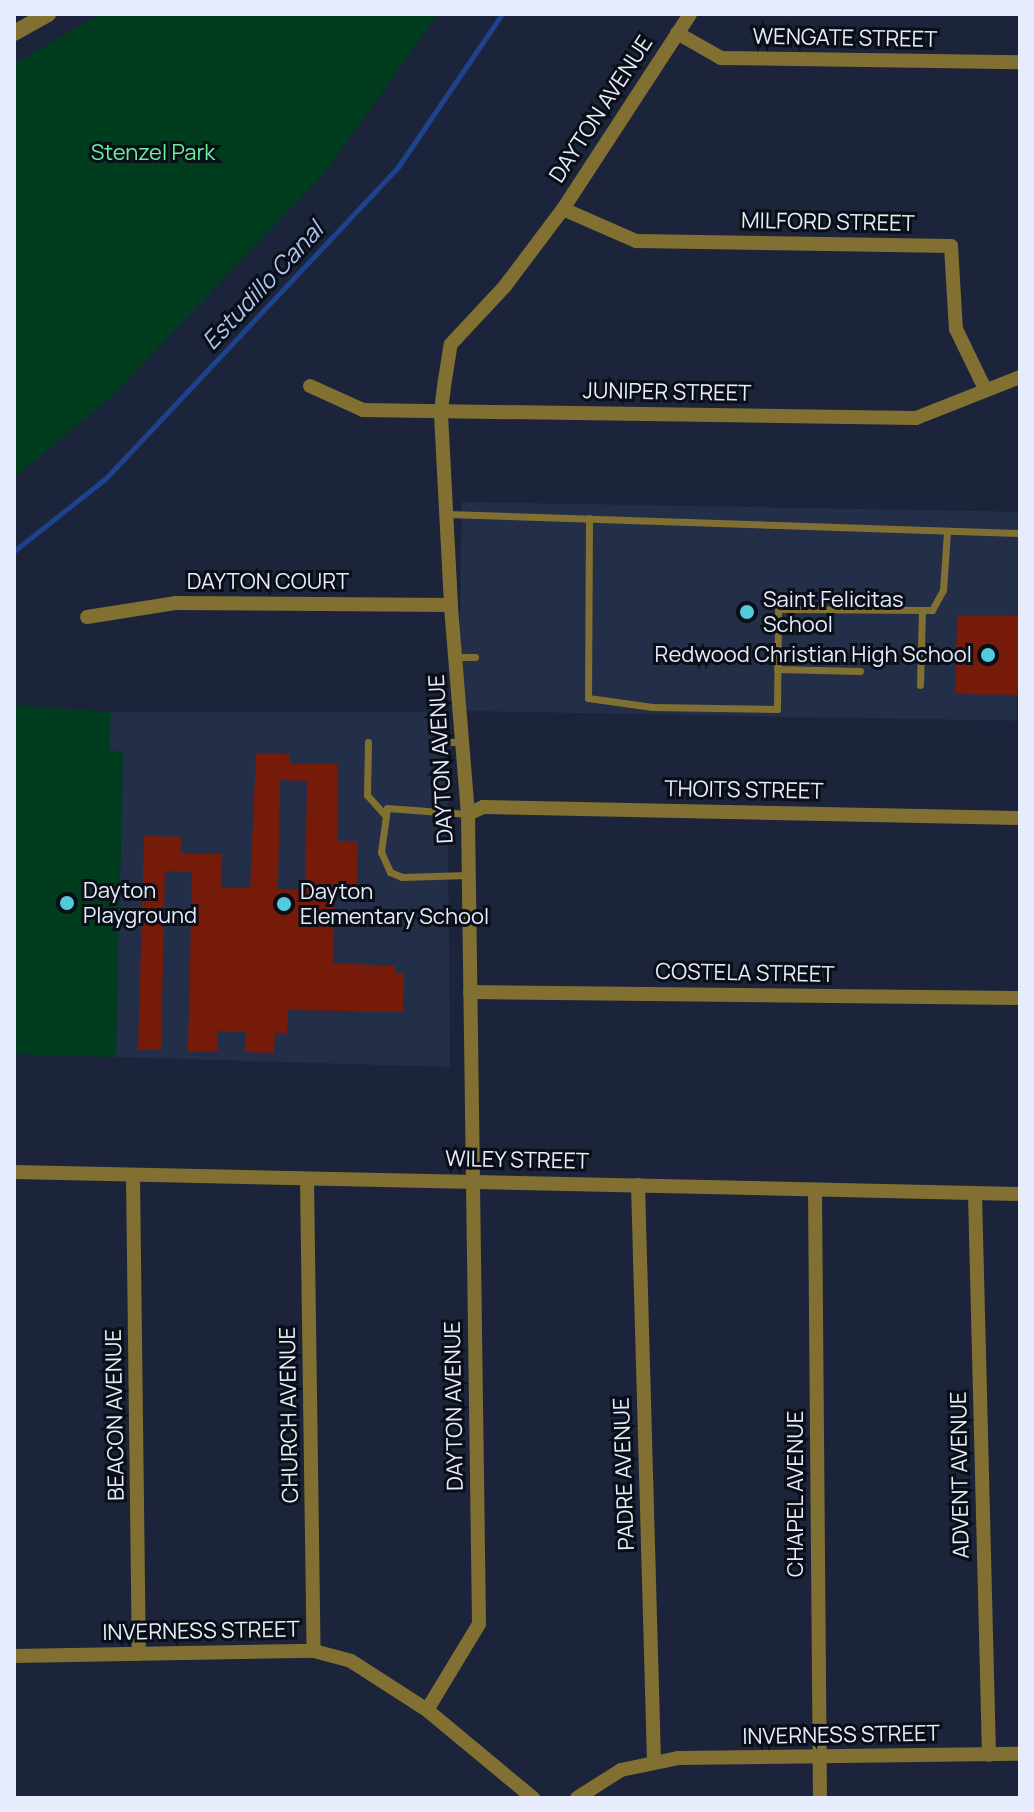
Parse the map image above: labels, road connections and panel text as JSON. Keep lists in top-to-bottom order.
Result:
{
  "streets": {
    "street": [
      "WENGATE STREET",
      "DAYTON AVENUE",
      "MILFORD STREET",
      "JUNIPER STREET",
      "DAYTON COURT",
      "THOITS STREET",
      "COSTELA STREET",
      "WILEY STREET",
      "BEACON AVENUE",
      "CHURCH AVENUE",
      "PADRE AVENUE",
      "ADVENT AVENUE",
      "CHAPEL AVENUE",
      "INVERNESS STREET"
    ]
  },
  "crossings": [
    ["WENGATE STREET", "DAYTON AVENUE"],
    ["DAYTON AVENUE", "MILFORD STREET"],
    ["DAYTON AVENUE", "JUNIPER STREET"],
    ["DAYTON AVENUE", "DAYTON COURT"],
    ["DAYTON AVENUE", "THOITS STREET"],
    ["DAYTON AVENUE", "COSTELA STREET"],
    ["DAYTON AVENUE", "WILEY STREET"],
    ["DAYTON AVENUE", "INVERNESS STREET"],
    ["MILFORD STREET", "JUNIPER STREET"],
    ["WILEY STREET", "BEACON AVENUE"],
    ["WILEY STREET", "CHURCH AVENUE"],
    ["WILEY STREET", "PADRE AVENUE"],
    ["WILEY STREET", "ADVENT AVENUE"],
    ["WILEY STREET", "CHAPEL AVENUE"],
    ["BEACON AVENUE", "INVERNESS STREET"],
    ["CHURCH AVENUE", "INVERNESS STREET"],
    ["PADRE AVENUE", "INVERNESS STREET"],
    ["ADVENT AVENUE", "INVERNESS STREET"],
    ["CHAPEL AVENUE", "INVERNESS STREET"]
  ],
  "water": ["Estudillo Canal"],
  "parks": ["Stenzel Park"],
  "places": [
    "Saint Felicitas School",
    "Redwood Christian High School",
    "Dayton Playground",
    "Dayton Elementary School"
  ]
}
